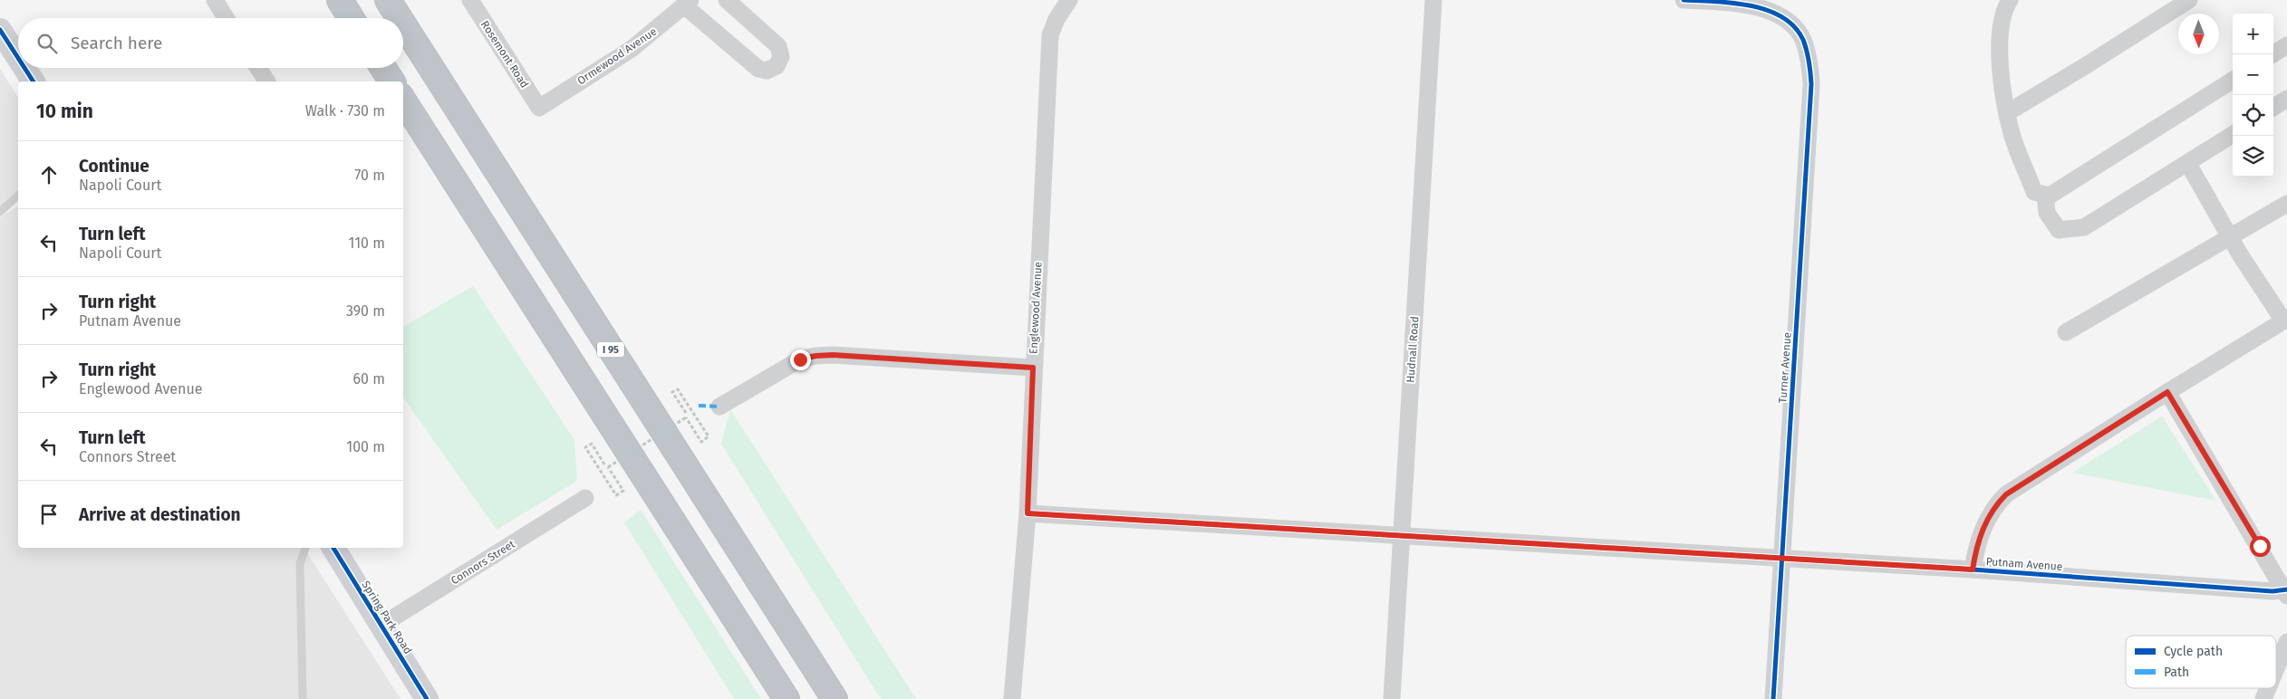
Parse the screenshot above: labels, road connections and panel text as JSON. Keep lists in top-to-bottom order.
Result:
{
  "streets": {
    "highway": ["I 95"],
    "main road": ["Spring Park Road"],
    "street": [
      "Rosemont Road",
      "Ormewood Avenue",
      "Englewood Avenue",
      "Hudnall Road",
      "Turner Avenue",
      "Connors Street",
      "Putnam Avenue"
    ]
  },
  "crossings": [
    ["Rosemont Road", "Ormewood Avenue"],
    ["Englewood Avenue", "Putnam Avenue"],
    ["Hudnall Road", "Putnam Avenue"],
    ["Turner Avenue", "Putnam Avenue"],
    ["Connors Street", "Spring Park Road"]
  ],
  "legend": ["Cycle path", "Path"],
  "north": "bottom",
  "page": {
    "map_buttons": ["+", "−"],
    "search": "Search here",
    "heading": ["10 min", "Walk · 730 m"],
    "list": [
      ["Continue", "Napoli Court", "70 m"],
      ["Turn left", "Napoli Court", "110 m"],
      ["Turn right", "Putnam Avenue", "390 m"],
      ["Turn right", "Englewood Avenue", "60 m"],
      ["Turn left", "Connors Street", "100 m"],
      "Arrive at destination"
    ]
  }
}
